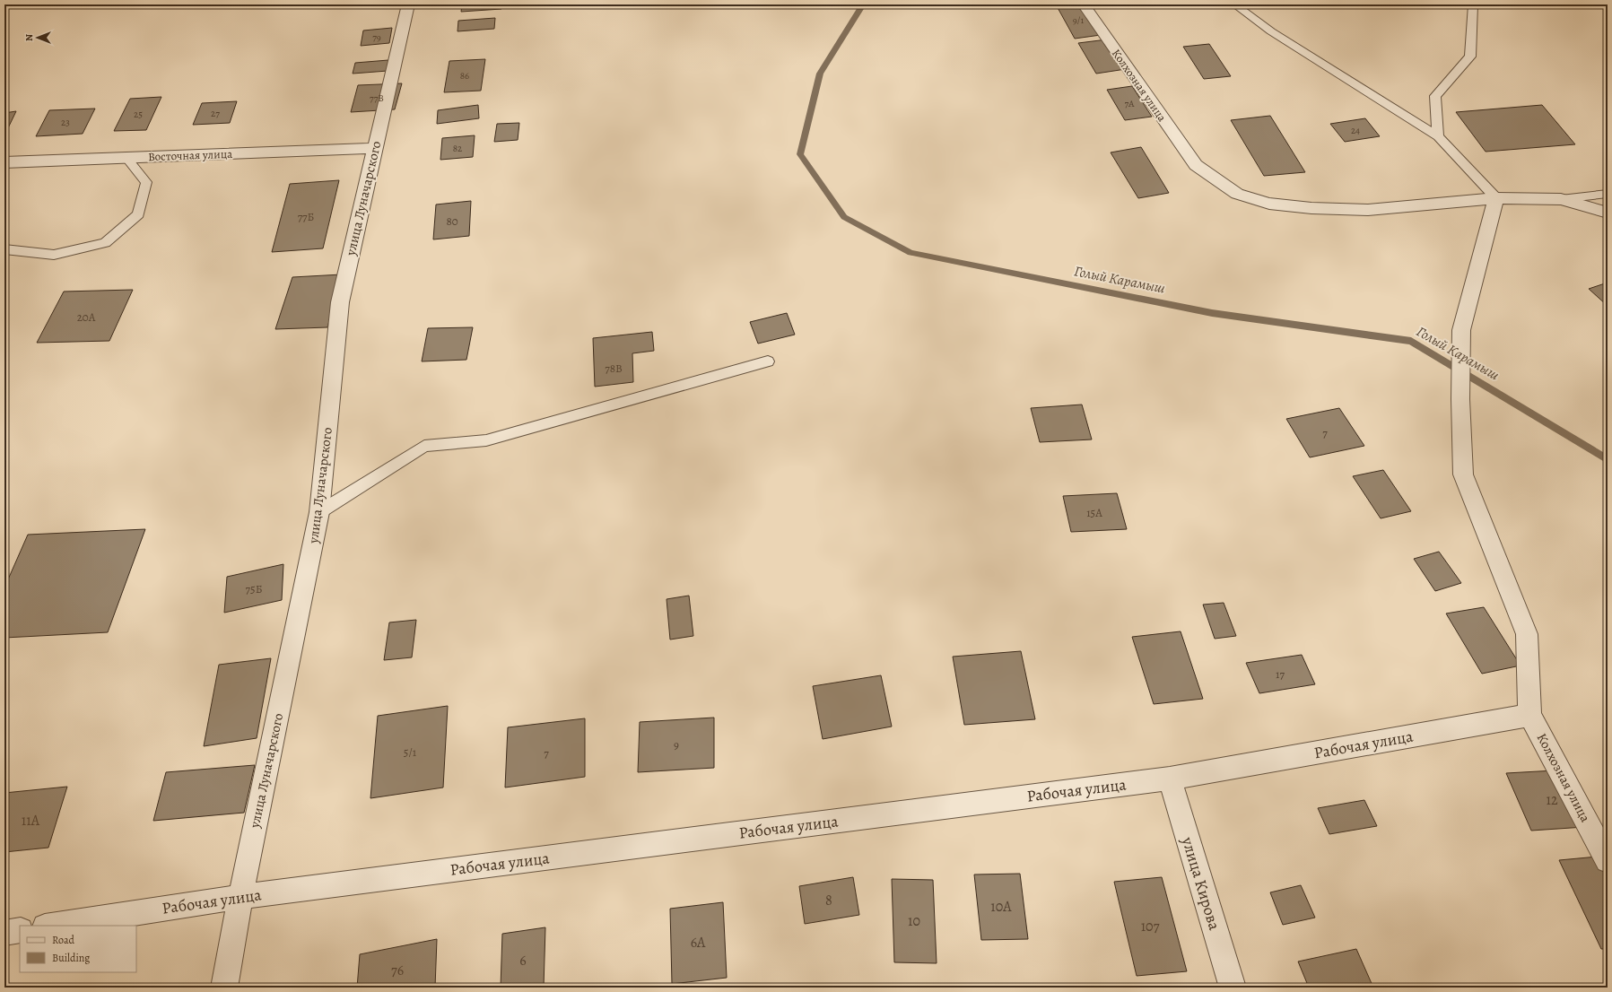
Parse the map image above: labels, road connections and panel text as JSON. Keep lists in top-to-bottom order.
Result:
{
  "streets": {
    "street": [
      "Колхозная улица",
      "Восточная улица",
      "улица Луначарского",
      "Рабочая улица",
      "улица Кирова"
    ]
  },
  "crossings": [
    ["Колхозная улица", "Рабочая улица"],
    ["Восточная улица", "улица Луначарского"],
    ["улица Луначарского", "Рабочая улица"],
    ["Рабочая улица", "улица Кирова"]
  ],
  "water": ["Голый Карамыш"],
  "house_numbers": [
    "9/1",
    "79",
    "86",
    "77В",
    "7А",
    "27",
    "25",
    "23",
    "24",
    "82",
    "77Б",
    "80",
    "20А",
    "78В",
    "7",
    "15А",
    "75Б",
    "17",
    "9",
    "5/1",
    "7",
    "12",
    "11А",
    "8",
    "10А",
    "10",
    "107",
    "6А",
    "6",
    "76"
  ],
  "legend": ["Road", "Building"],
  "north": "left"
}
